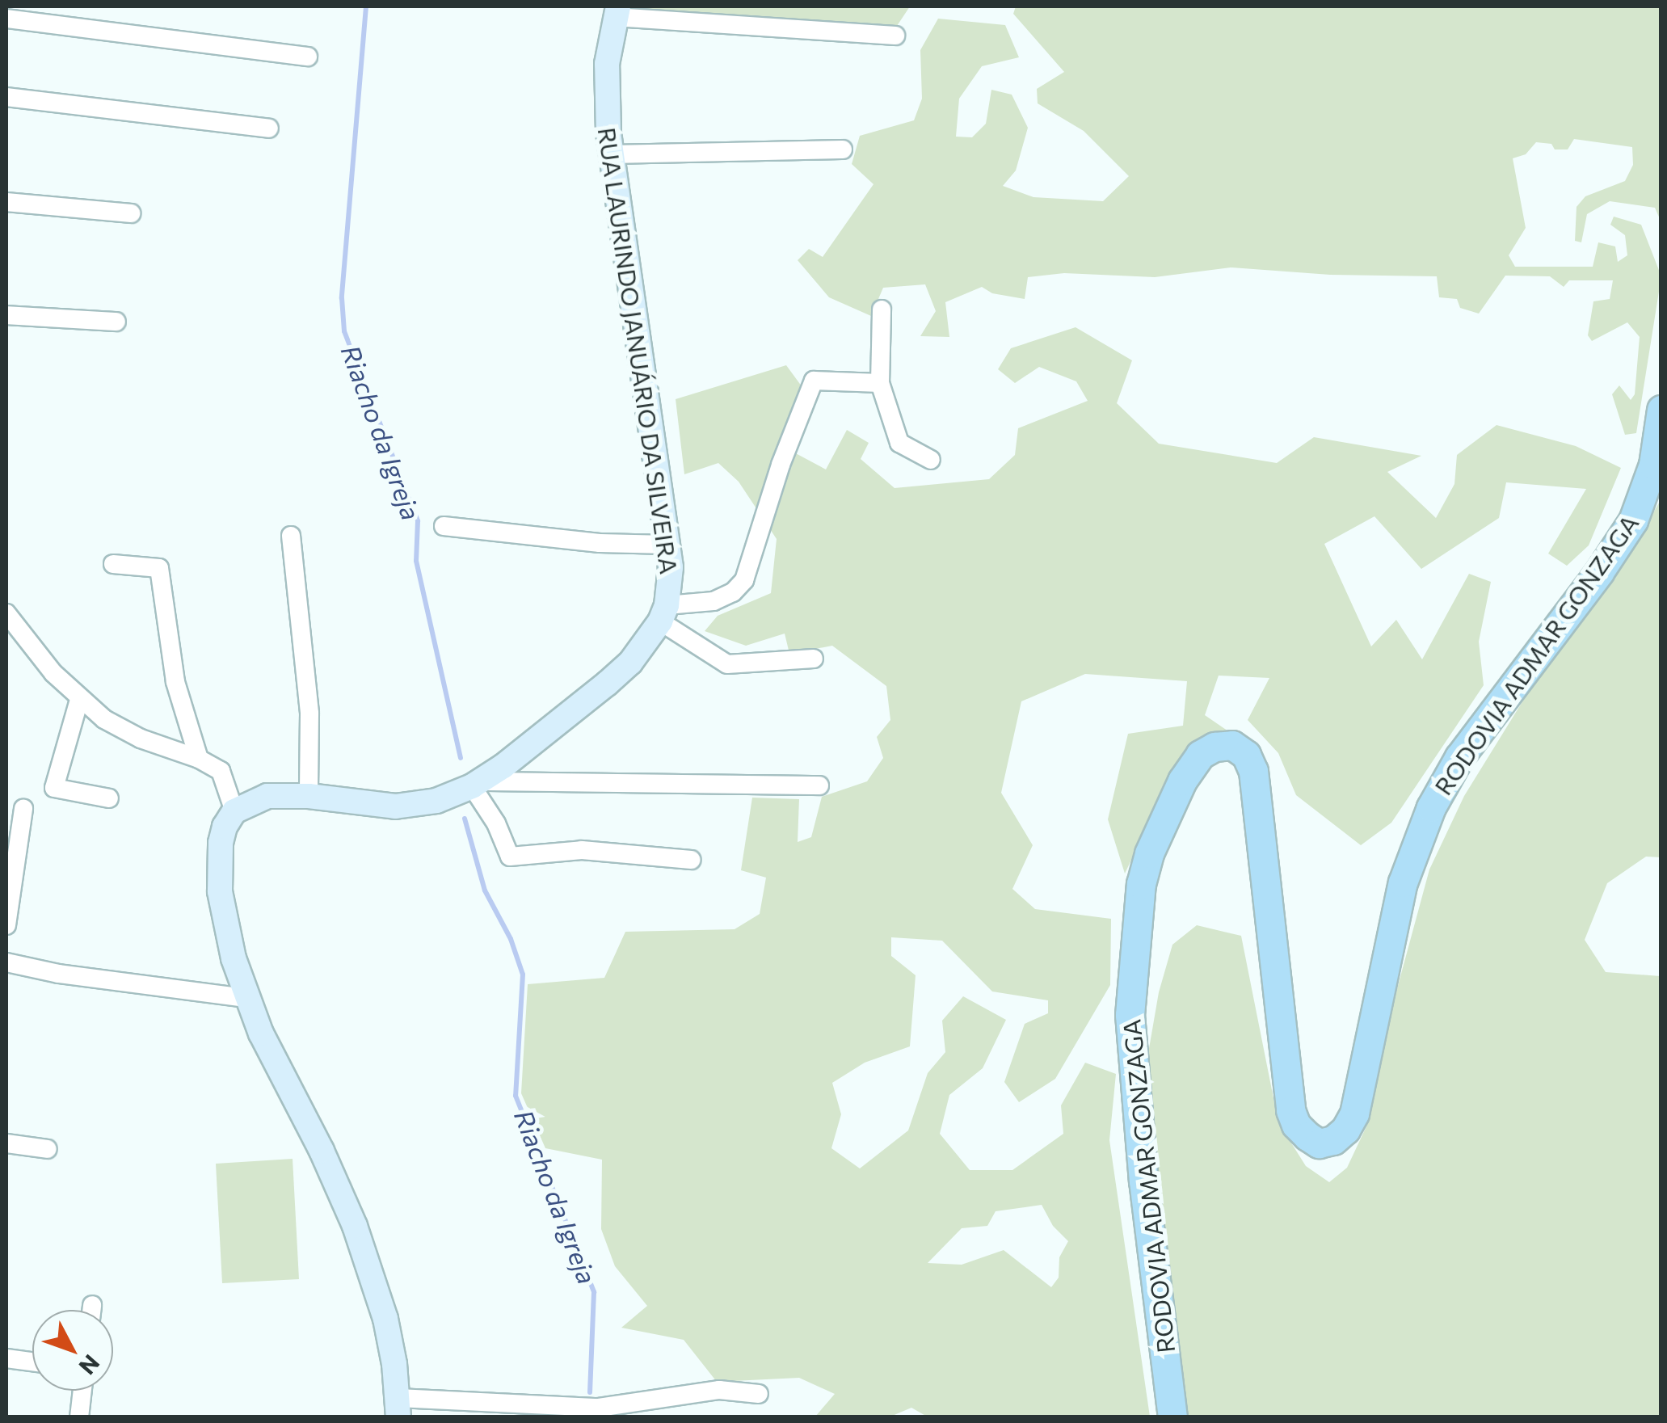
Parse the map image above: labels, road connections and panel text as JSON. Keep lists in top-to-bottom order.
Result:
{
  "streets": {
    "main road": ["RUA LAURINDO JANUÁRIO DA SILVEIRA", "RODOVIA ADMAR GONZAGA"]
  },
  "water": ["Riacho da Igreja"],
  "north": "bottom right"
}
